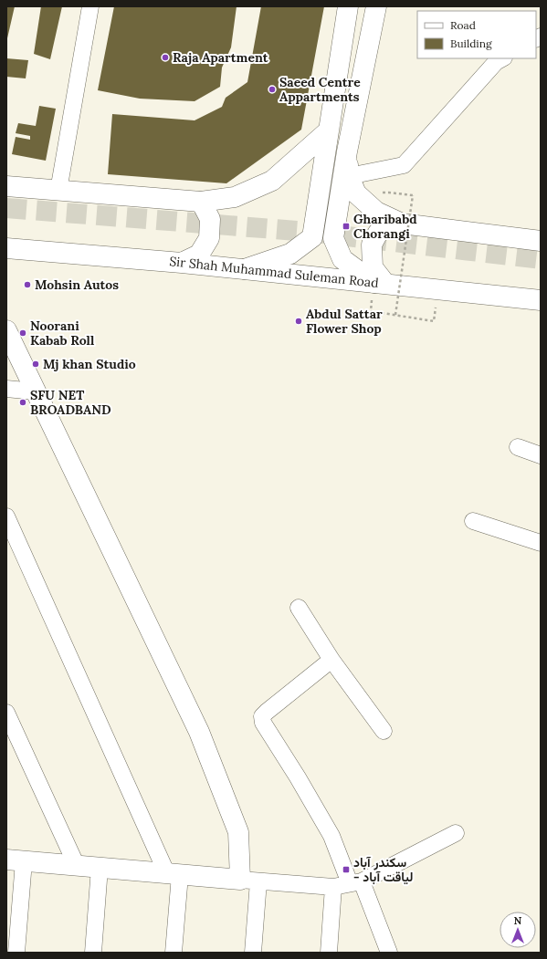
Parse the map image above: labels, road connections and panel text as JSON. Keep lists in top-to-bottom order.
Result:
{
  "streets": {
    "main road": ["Sir Shah Muhammad Suleman Road"]
  },
  "places": {
    "other": [
      "Raja Apartment",
      "Saeed Centre Appartments",
      "Mohsin Autos",
      "Abdul Sattar Flower Shop",
      "Noorani Kabab Roll",
      "Mj khan Studio",
      "SFU NET BROADBAND"
    ],
    "transit": ["Gharibabd Chorangi", "سکندر آباد - لیاقت آباد"]
  },
  "legend": ["Road", "Building"],
  "north": "top"
}
